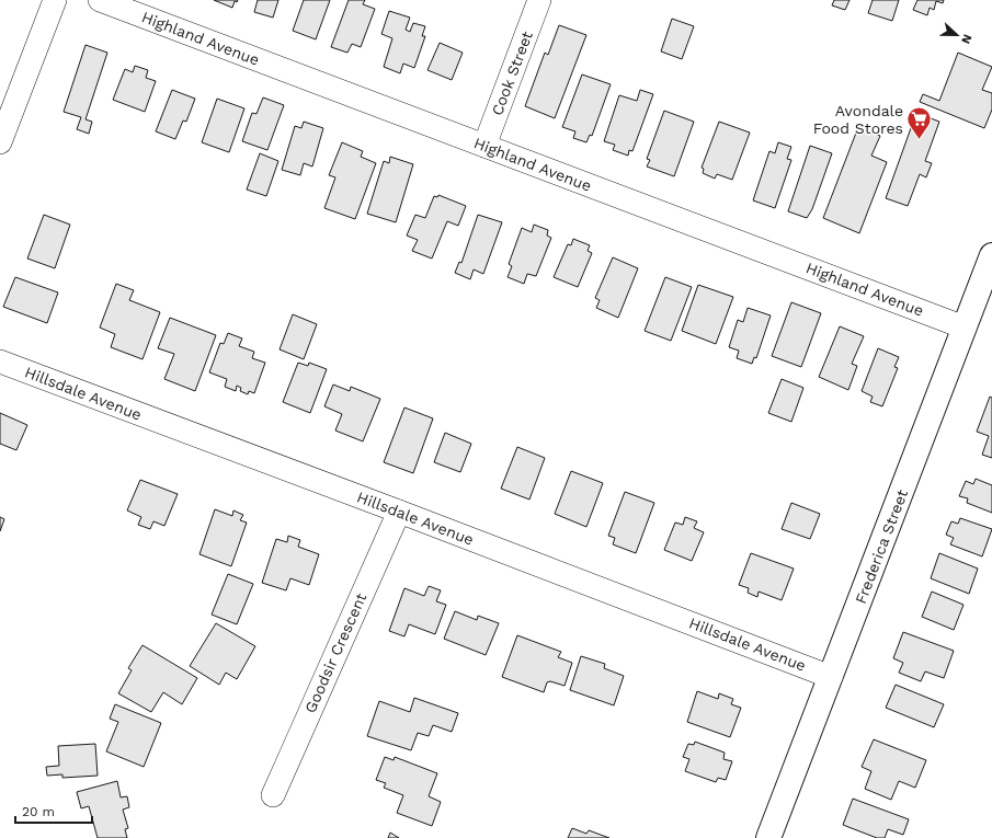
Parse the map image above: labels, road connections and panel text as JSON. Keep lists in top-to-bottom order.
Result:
{
  "streets": {
    "street": [
      "Highland Avenue",
      "Cook Street",
      "Hillsdale Avenue",
      "Frederica Street",
      "Goodsir Crescent"
    ]
  },
  "crossings": [
    ["Highland Avenue", "Cook Street"],
    ["Highland Avenue", "Frederica Street"],
    ["Hillsdale Avenue", "Frederica Street"],
    ["Hillsdale Avenue", "Goodsir Crescent"]
  ],
  "places": {
    "supermarket": ["Avondale Food Stores"]
  },
  "scale_bar": "20 m",
  "north": "right"
}
